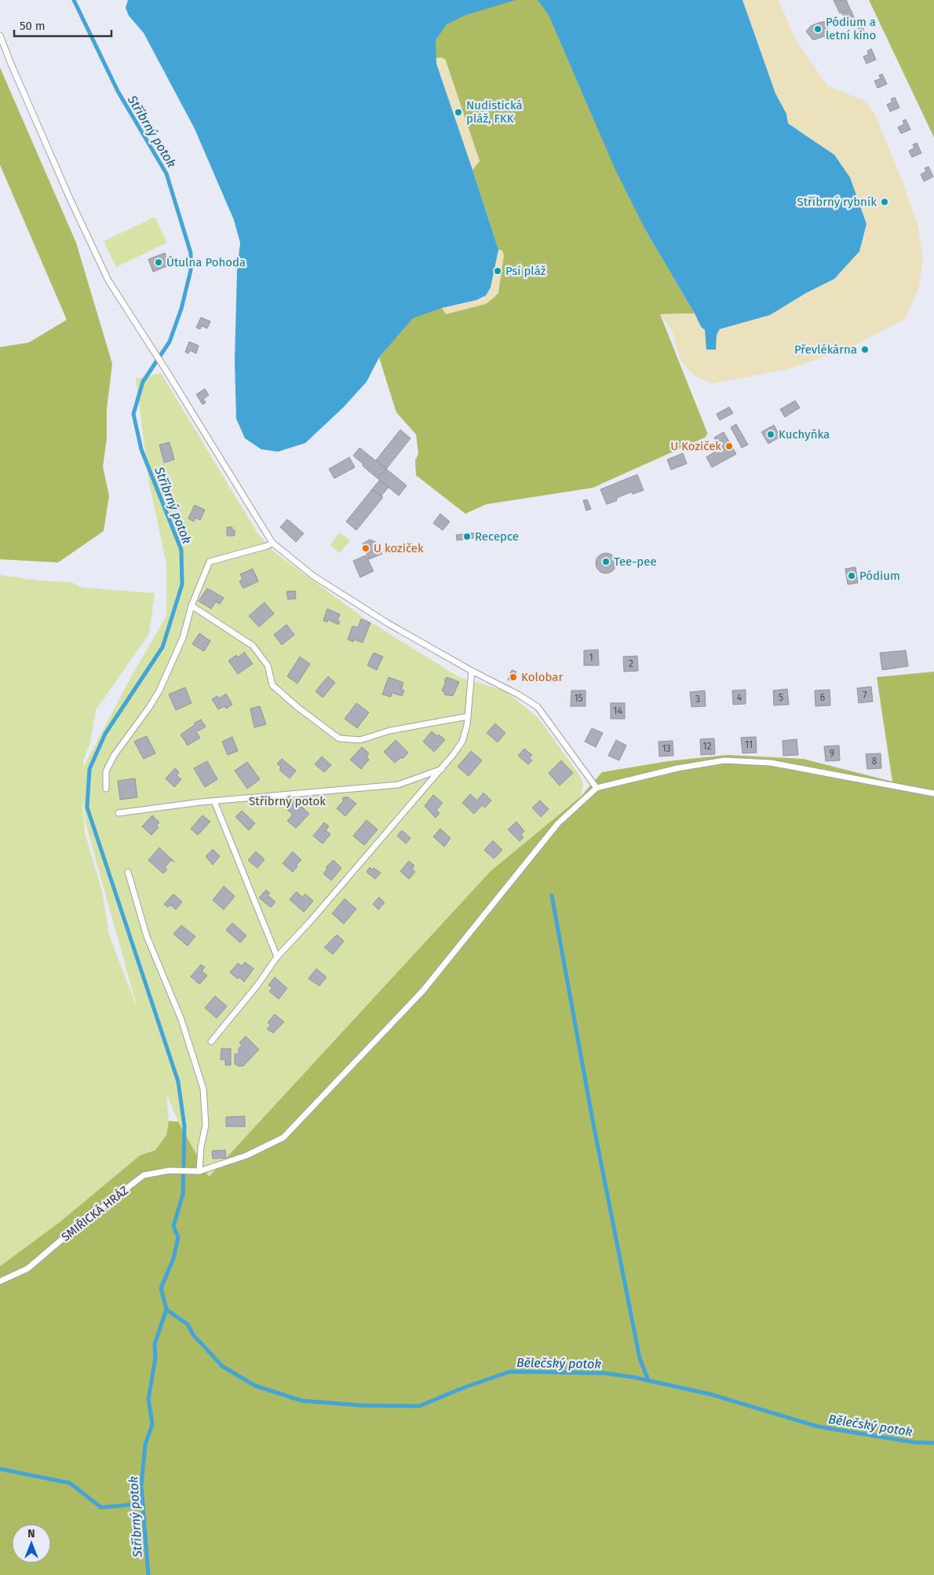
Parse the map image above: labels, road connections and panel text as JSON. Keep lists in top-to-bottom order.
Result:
{
  "streets": {
    "lane": ["SMIŘICKÁ HRÁZ"]
  },
  "water": ["Stříbrný potok", "Bělečský potok"],
  "parks": ["Stříbrný potok"],
  "places": [
    "Pódium a letní kino",
    "Nudistická pláž, FKK",
    "Stříbrný rybník",
    "Útulna Pohoda",
    "Psí pláž",
    "Převlékárna",
    "Kuchyňka",
    "U Koziček",
    "Recepce",
    "U koziček",
    "Tee-pee",
    "Pódium",
    "Kolobar"
  ],
  "house_numbers": [
    "1",
    "2",
    "7",
    "4",
    "5",
    "6",
    "15",
    "3",
    "14",
    "11",
    "12",
    "13",
    "9",
    "8"
  ],
  "scale_bar": "50 m",
  "north": "top"
}
